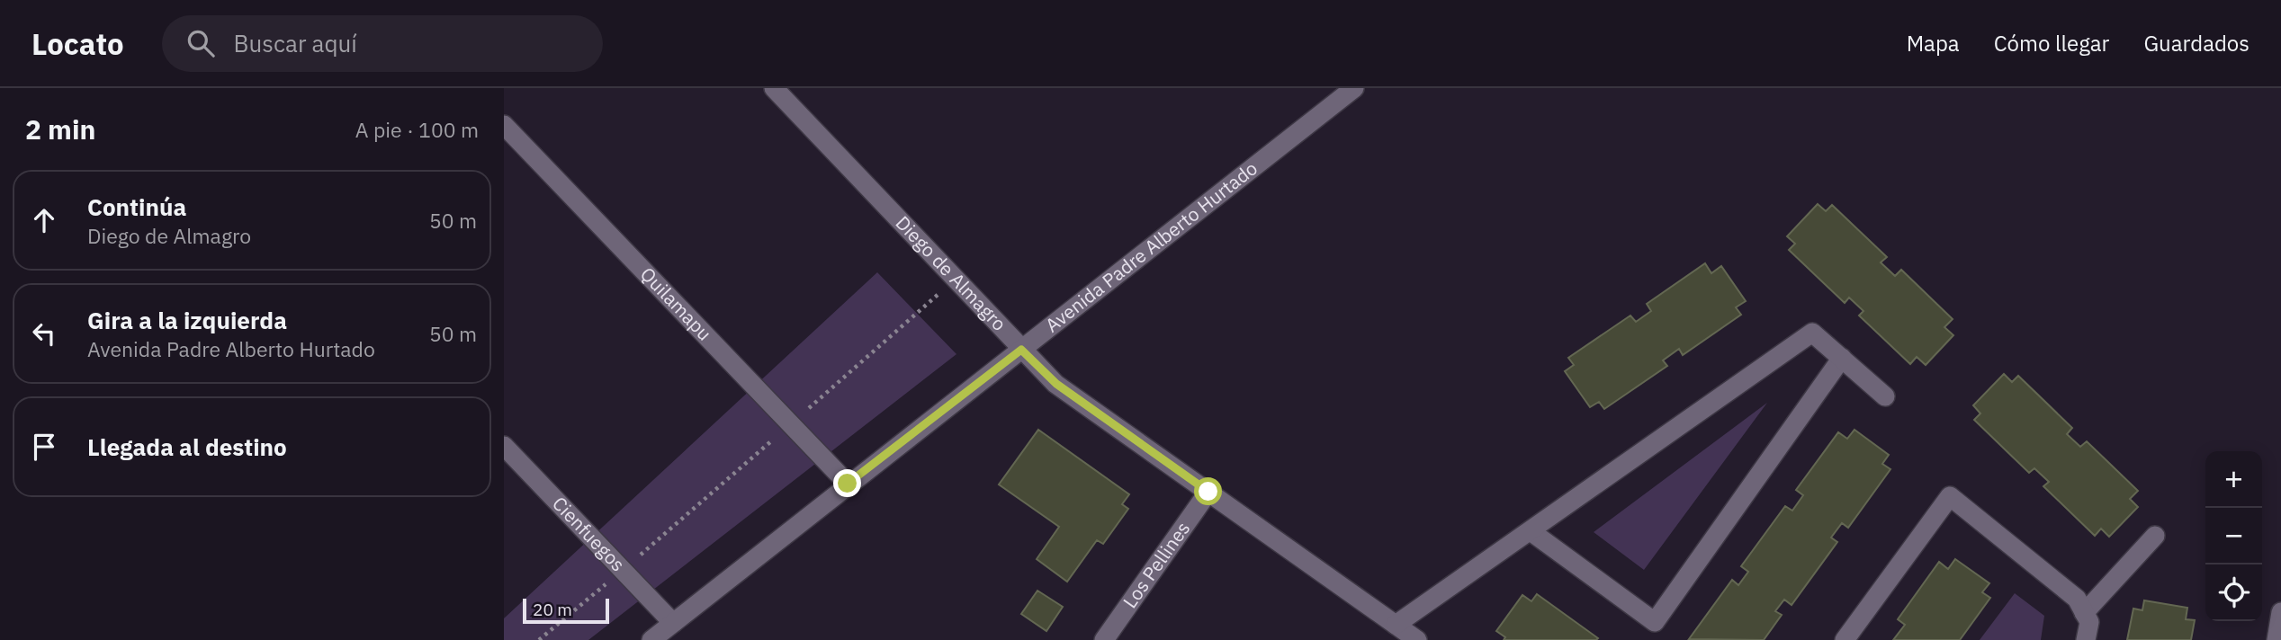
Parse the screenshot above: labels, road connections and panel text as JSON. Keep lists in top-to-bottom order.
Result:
{
  "streets": {
    "street": [
      "Avenida Padre Alberto Hurtado",
      "Diego de Almagro",
      "Quilamapu",
      "Cienfuegos",
      "Los Pellines"
    ]
  },
  "crossings": [
    ["Avenida Padre Alberto Hurtado", "Diego de Almagro"],
    ["Avenida Padre Alberto Hurtado", "Quilamapu"],
    ["Avenida Padre Alberto Hurtado", "Cienfuegos"],
    ["Diego de Almagro", "Los Pellines"]
  ],
  "scale_bar": "20 m",
  "page": {
    "header": "Locato",
    "search": "Buscar aquí",
    "nav": ["Mapa", "Cómo llegar", "Guardados"],
    "heading": ["2 min", "A pie · 100 m"],
    "list": [
      ["Continúa", "Diego de Almagro", "50 m"],
      ["Gira a la izquierda", "Avenida Padre Alberto Hurtado", "50 m"],
      "Llegada al destino"
    ],
    "map_buttons": ["+", "−"],
    "scale": "20 m"
  }
}
